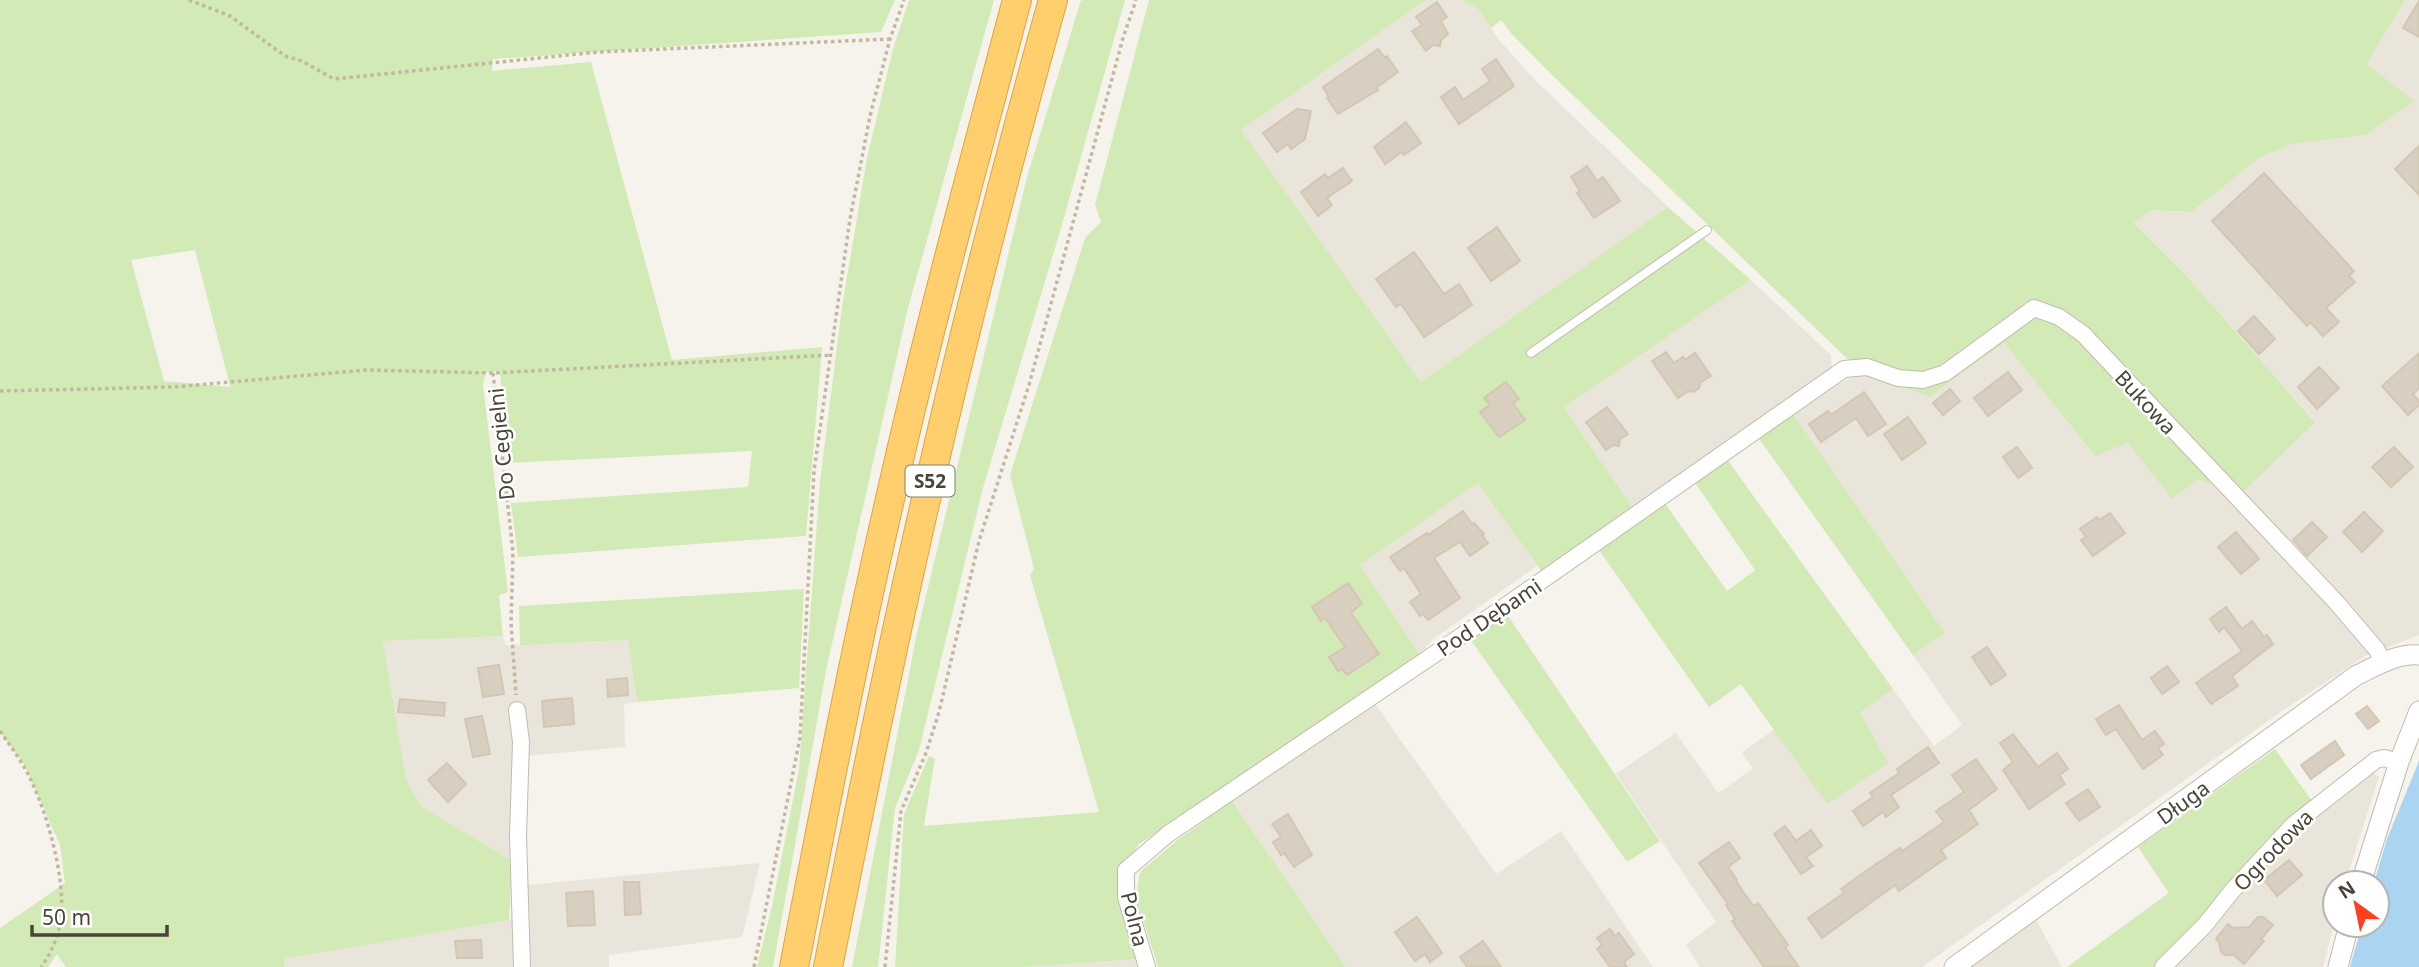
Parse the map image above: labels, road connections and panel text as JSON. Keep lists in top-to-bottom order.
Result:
{
  "streets": {
    "highway": ["S52"],
    "street": [
      "Bukowa",
      "Pod Dębami",
      "Długa",
      "Ogrodowa",
      "Polna"
    ],
    "path": ["Do Cegielni"]
  },
  "crossings": [
    ["Bukowa", "Pod Dębami"],
    ["Bukowa", "Długa"],
    ["Pod Dębami", "Polna"]
  ],
  "scale_bar": "50 m",
  "north": "top left"
}
